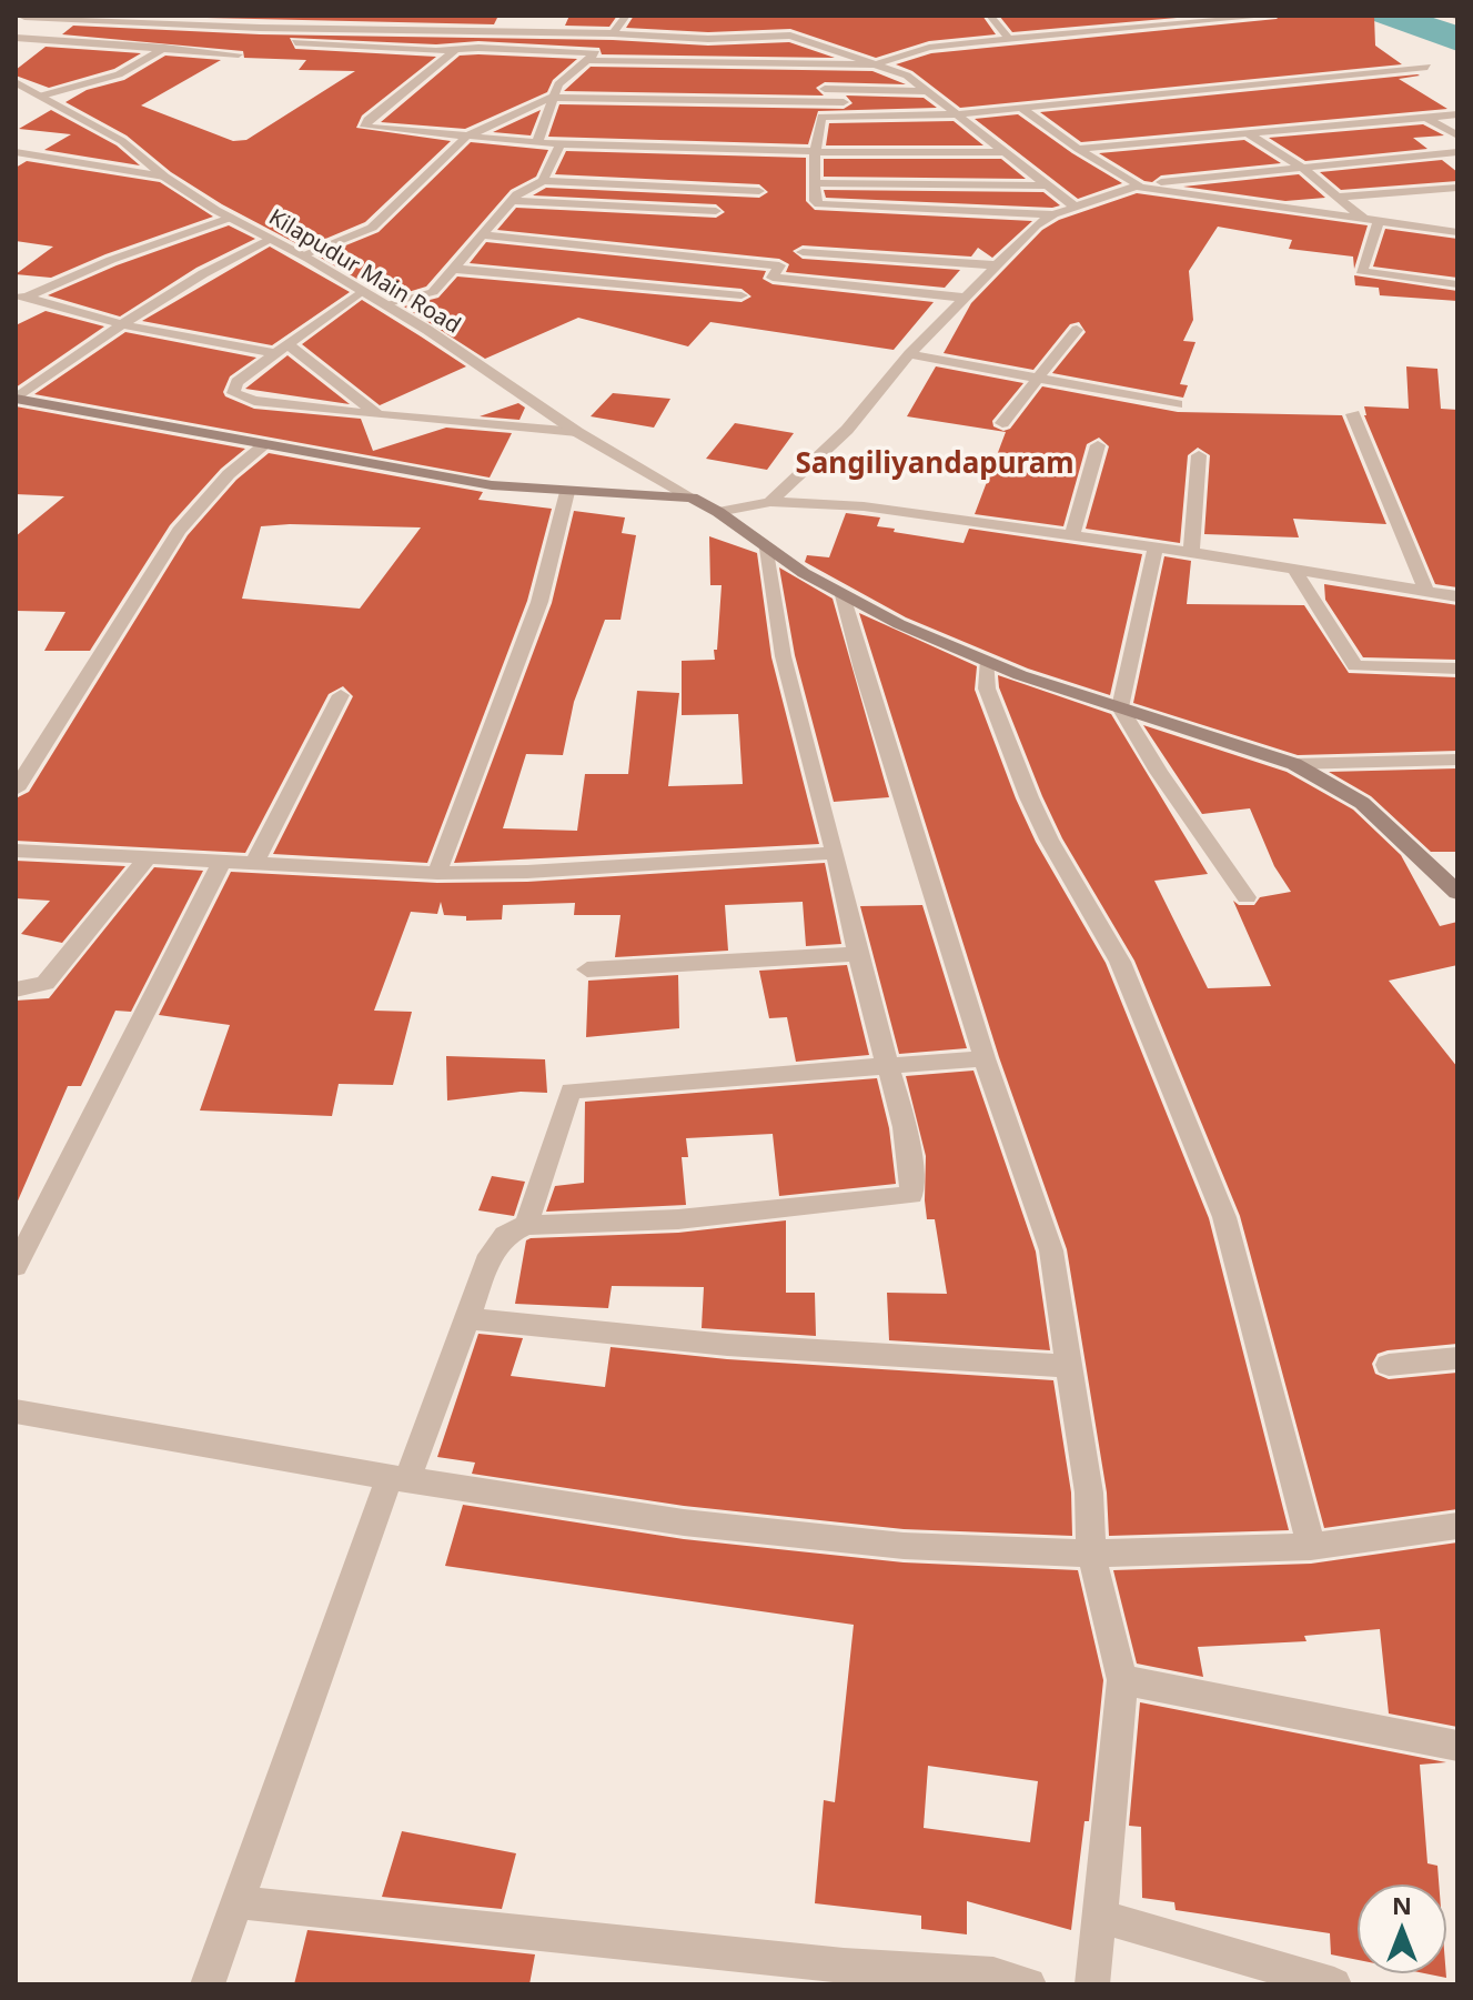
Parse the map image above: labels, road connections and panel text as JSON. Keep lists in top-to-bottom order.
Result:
{
  "streets": {
    "street": ["Kilapudur Main Road"]
  },
  "districts": ["Sangiliyandapuram"],
  "north": "top"
}
